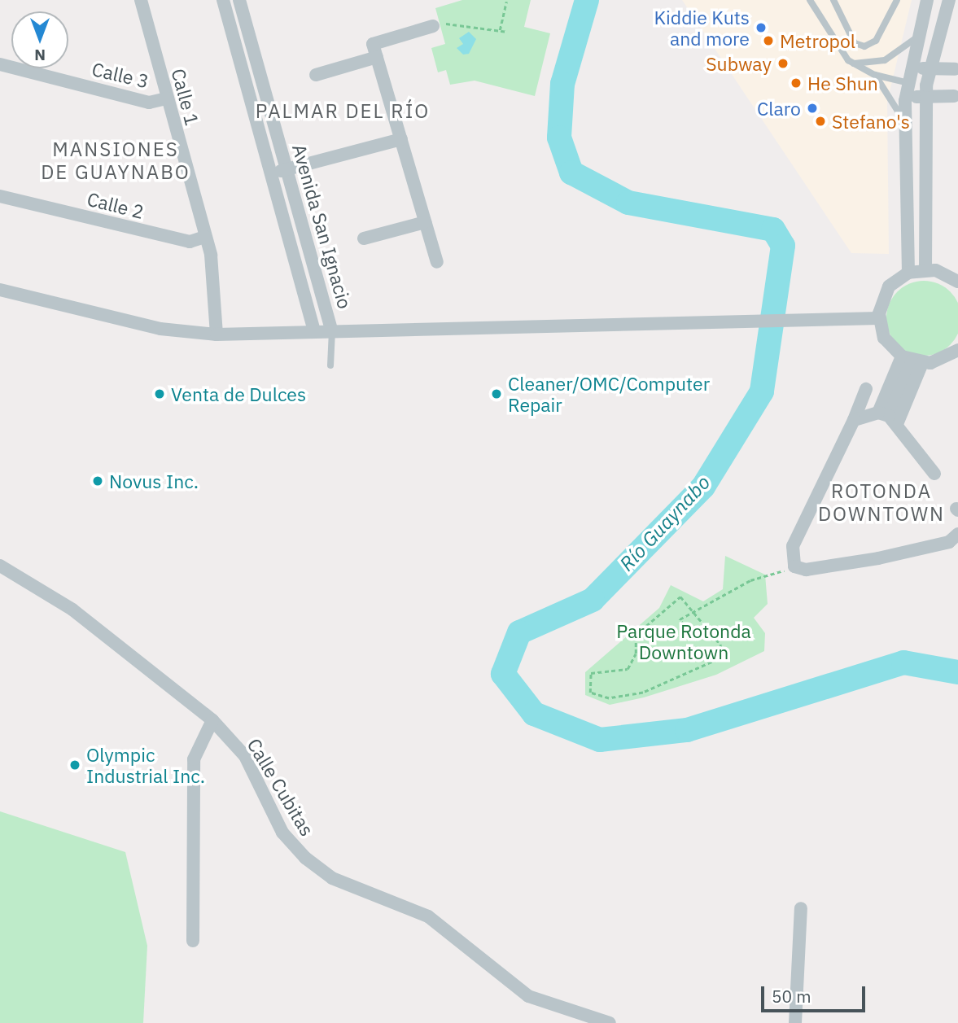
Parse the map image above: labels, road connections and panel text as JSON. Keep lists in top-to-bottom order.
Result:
{
  "streets": {
    "street": [
      "Calle 3",
      "Calle 1",
      "Calle 2",
      "Avenida San Ignacio",
      "Calle Cubitas"
    ]
  },
  "crossings": [
    ["Calle 3", "Calle 1"],
    ["Calle 1", "Calle 2"]
  ],
  "districts": ["PALMAR DEL RÍO", "MANSIONES DE GUAYNABO", "ROTONDA DOWNTOWN"],
  "water": ["Río Guaynabo"],
  "parks": ["Parque Rotonda Downtown"],
  "places": [
    "Kiddie Kuts and more",
    "Metropol",
    "Subway",
    "He Shun",
    "Claro",
    "Stefano's",
    "Venta de Dulces",
    "Cleaner/OMC/Computer Repair",
    "Novus Inc.",
    "Olympic Industrial Inc."
  ],
  "scale_bar": "50 m",
  "north": "bottom"
}
